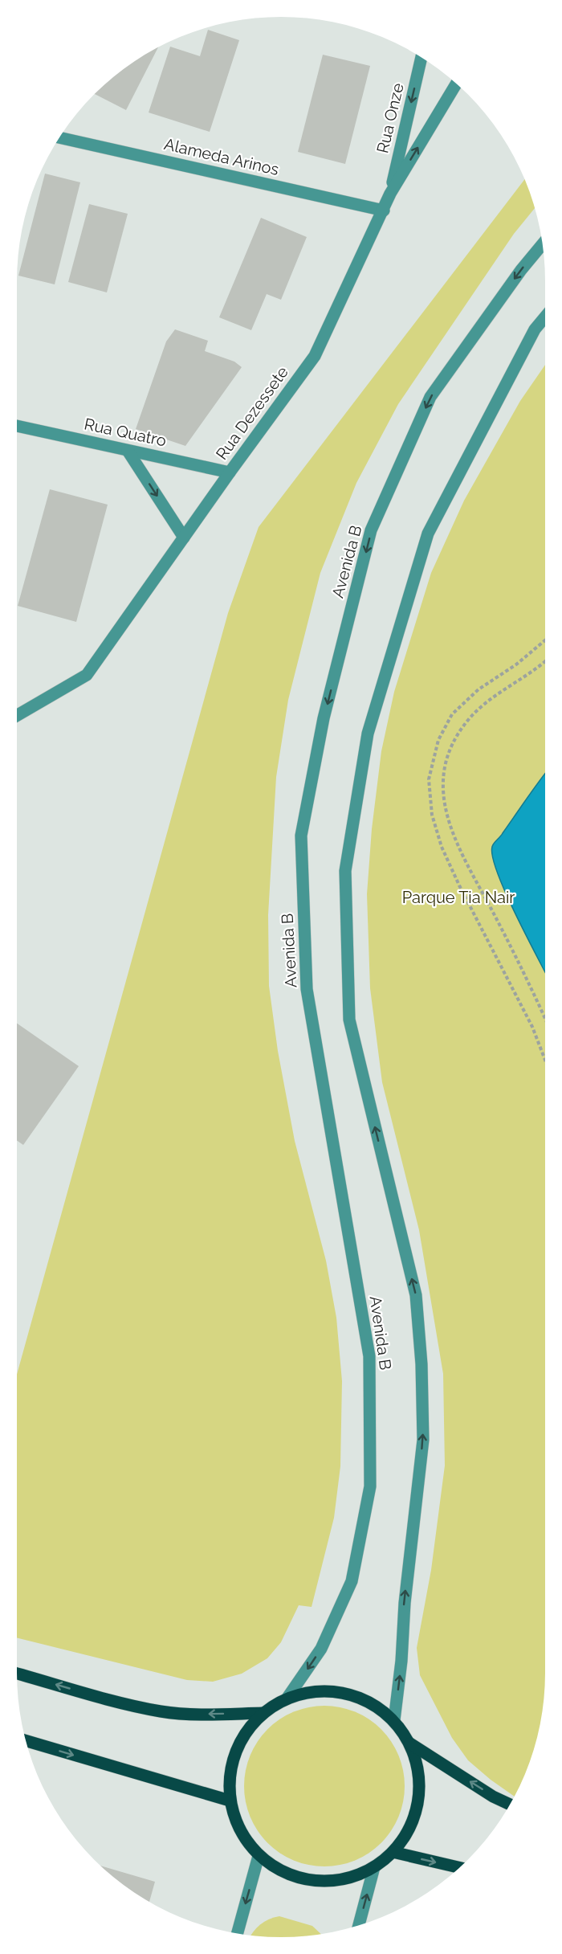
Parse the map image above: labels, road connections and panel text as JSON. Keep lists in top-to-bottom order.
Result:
{
  "streets": {
    "street": [
      "Rua Onze",
      "Alameda Arinos",
      "Rua Dezessete",
      "Rua Quatro",
      "Avenida B"
    ]
  },
  "crossings": [
    ["Rua Onze", "Rua Dezessete"],
    ["Alameda Arinos", "Rua Dezessete"],
    ["Rua Dezessete", "Rua Quatro"]
  ],
  "one_way": ["Rua Onze"],
  "parks": ["Parque Tia Nair"]
}
